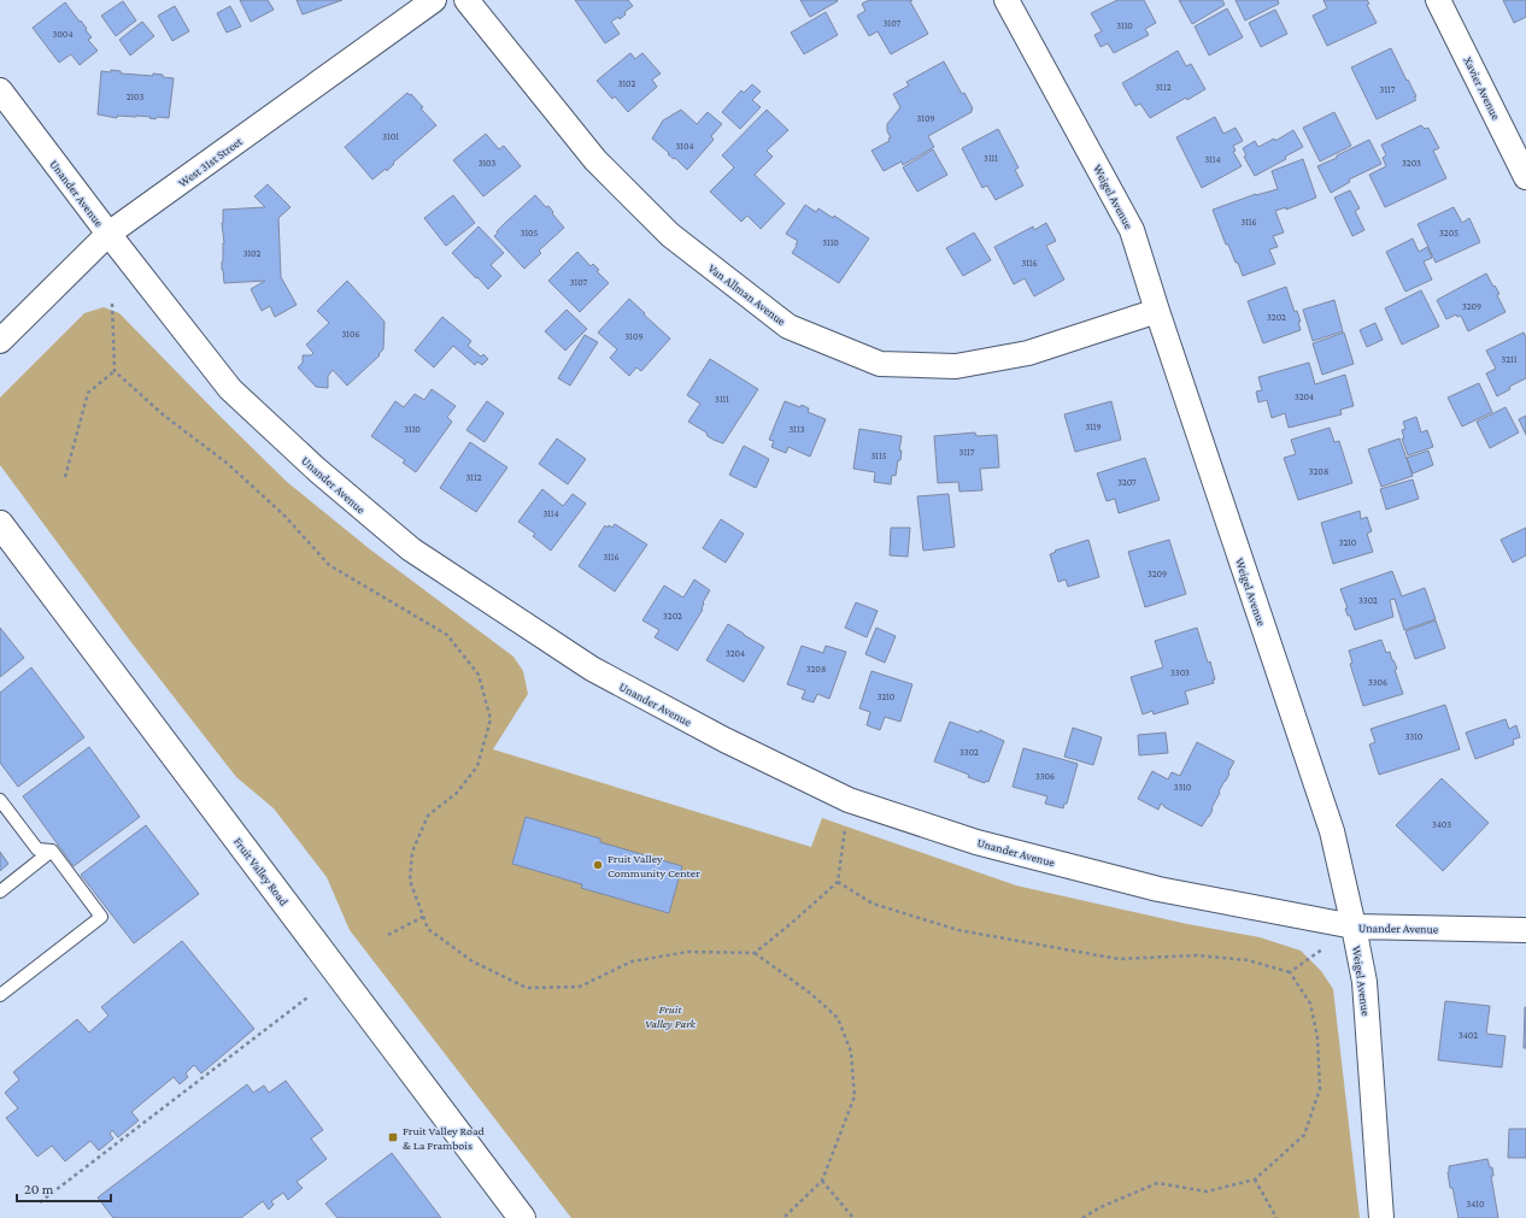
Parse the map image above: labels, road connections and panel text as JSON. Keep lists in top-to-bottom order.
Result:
{
  "streets": {
    "main road": ["Fruit Valley Road"],
    "street": [
      "Xavier Avenue",
      "West 31st Street",
      "Unander Avenue",
      "Weigel Avenue",
      "Van Allman Avenue"
    ]
  },
  "crossings": [
    ["West 31st Street", "Unander Avenue"],
    ["Unander Avenue", "Weigel Avenue"],
    ["Weigel Avenue", "Van Allman Avenue"]
  ],
  "parks": ["Fruit Valley Park"],
  "places": {
    "other": ["Fruit Valley Community Center"],
    "transit": ["Fruit Valley Road & La Frambois"]
  },
  "house_numbers": [
    "3107",
    "3110",
    "3004",
    "3102",
    "3112",
    "3117",
    "2103",
    "3109",
    "3101",
    "3104",
    "3111",
    "3114",
    "3103",
    "3203",
    "3116",
    "3105",
    "3205",
    "3110",
    "3102",
    "3116",
    "3107",
    "3209",
    "3202",
    "3106",
    "3109",
    "3211",
    "3204",
    "3111",
    "3119",
    "3110",
    "3113",
    "3117",
    "3115",
    "3208",
    "3112",
    "3207",
    "3114",
    "3210",
    "3116",
    "3209",
    "3302",
    "3202",
    "3204",
    "3208",
    "3303",
    "3306",
    "3210",
    "3310",
    "3302",
    "3306",
    "3310",
    "3403",
    "3402",
    "3410"
  ],
  "scale_bar": "20 m"
}
